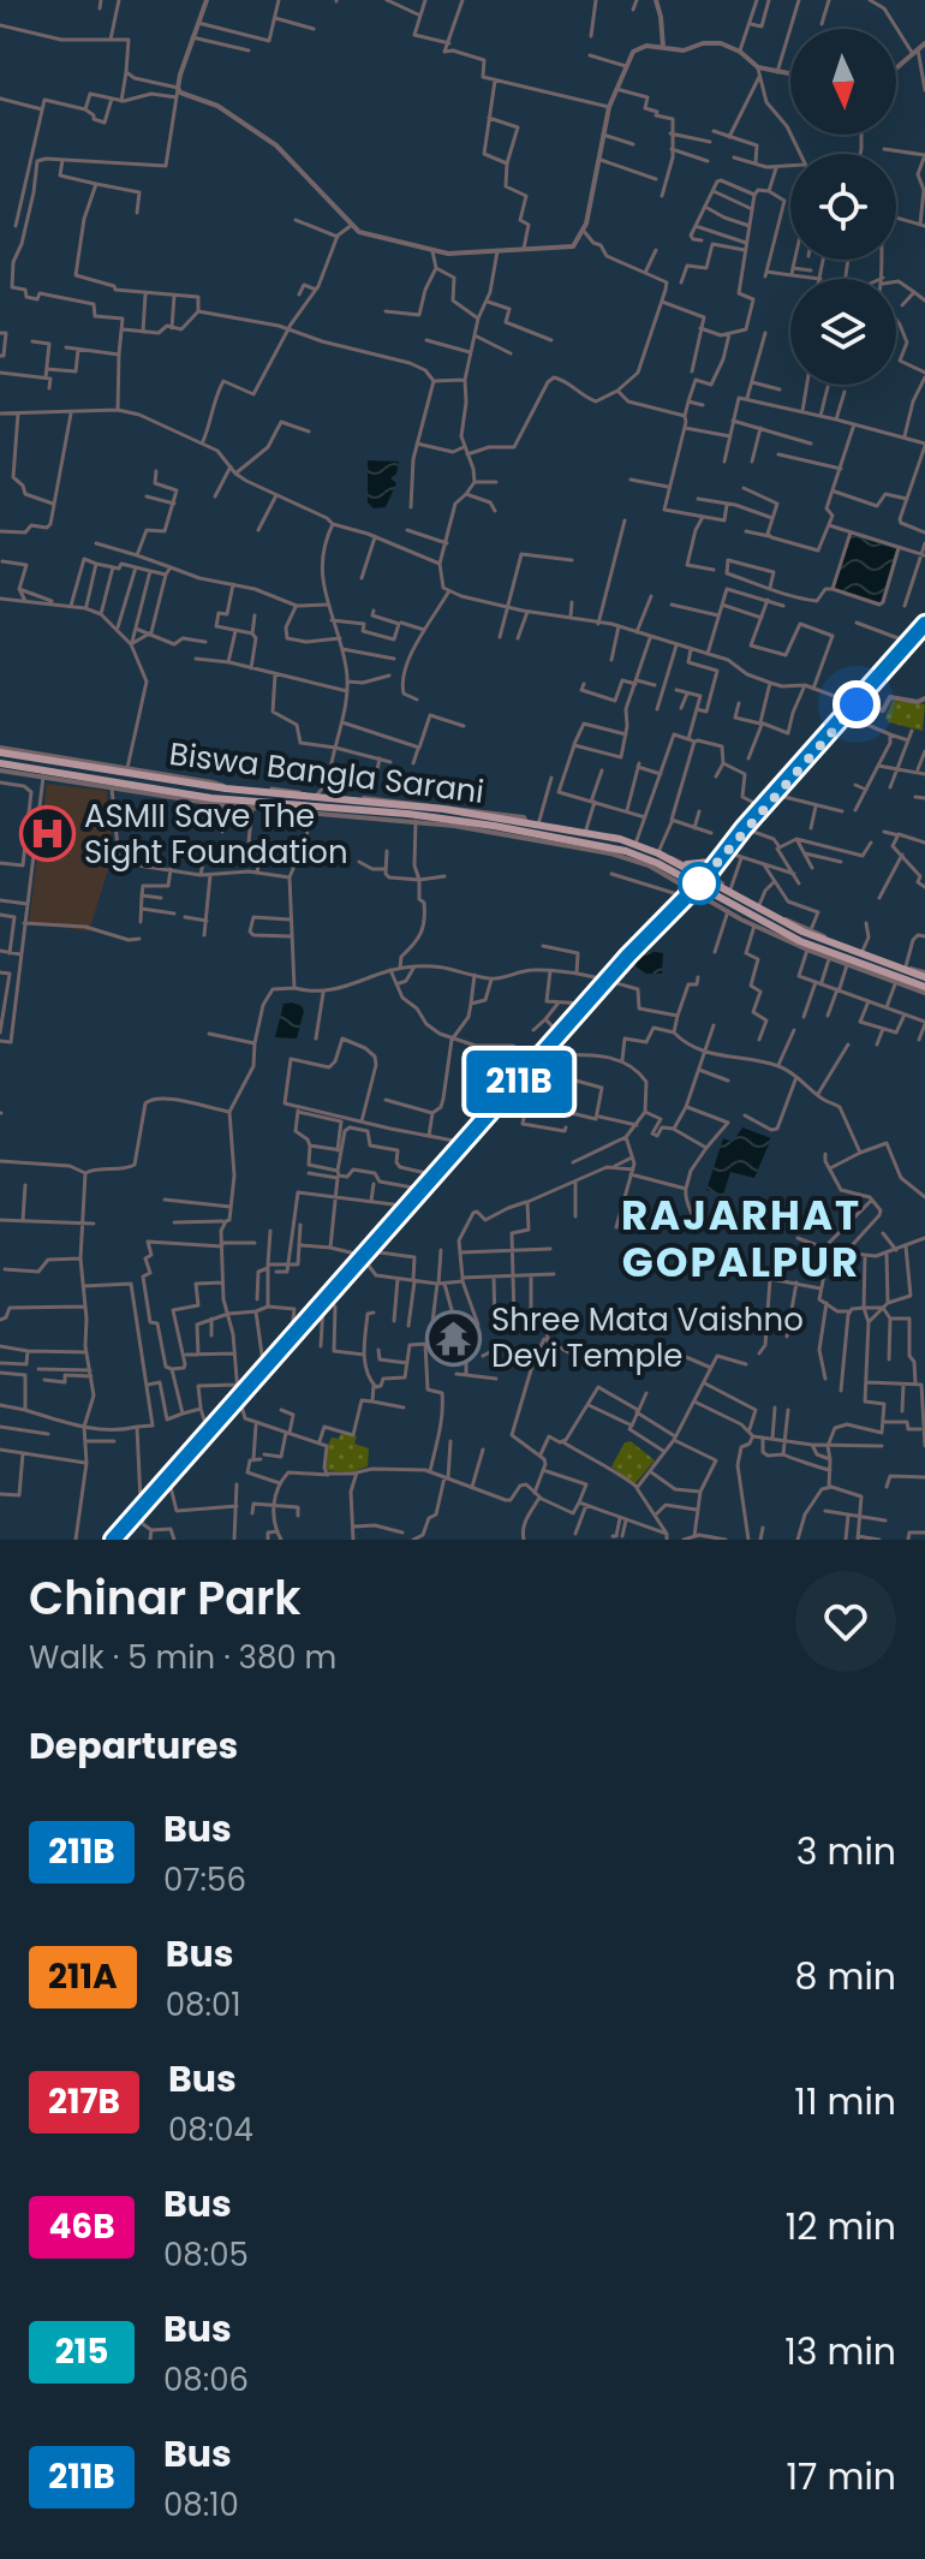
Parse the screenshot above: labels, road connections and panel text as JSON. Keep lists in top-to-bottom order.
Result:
{
  "streets": {
    "main road": ["Biswa Bangla Sarani"]
  },
  "districts": ["RAJARHAT GOPALPUR"],
  "places": {
    "hospital": ["ASMII Save The Sight Foundation"],
    "temple": ["Shree Mata Vaishno Devi Temple"]
  },
  "lines": ["bus line 211B"],
  "north": "bottom",
  "page": {
    "on_map": "211B",
    "heading": [
      ["Chinar Park", "Walk · 5 min · 380 m"],
      "Departures"
    ],
    "list": [
      {
        "mark": "211B",
        "name": "Bus",
        "note": "07:56",
        "value": "3 min"
      },
      {
        "mark": "211A",
        "name": "Bus",
        "note": "08:01",
        "value": "8 min"
      },
      {
        "mark": "217B",
        "name": "Bus",
        "note": "08:04",
        "value": "11 min"
      },
      {
        "mark": "46B",
        "name": "Bus",
        "note": "08:05",
        "value": "12 min"
      },
      {
        "mark": "215",
        "name": "Bus",
        "note": "08:06",
        "value": "13 min"
      },
      {
        "mark": "211B",
        "name": "Bus",
        "note": "08:10",
        "value": "17 min"
      }
    ]
  }
}
